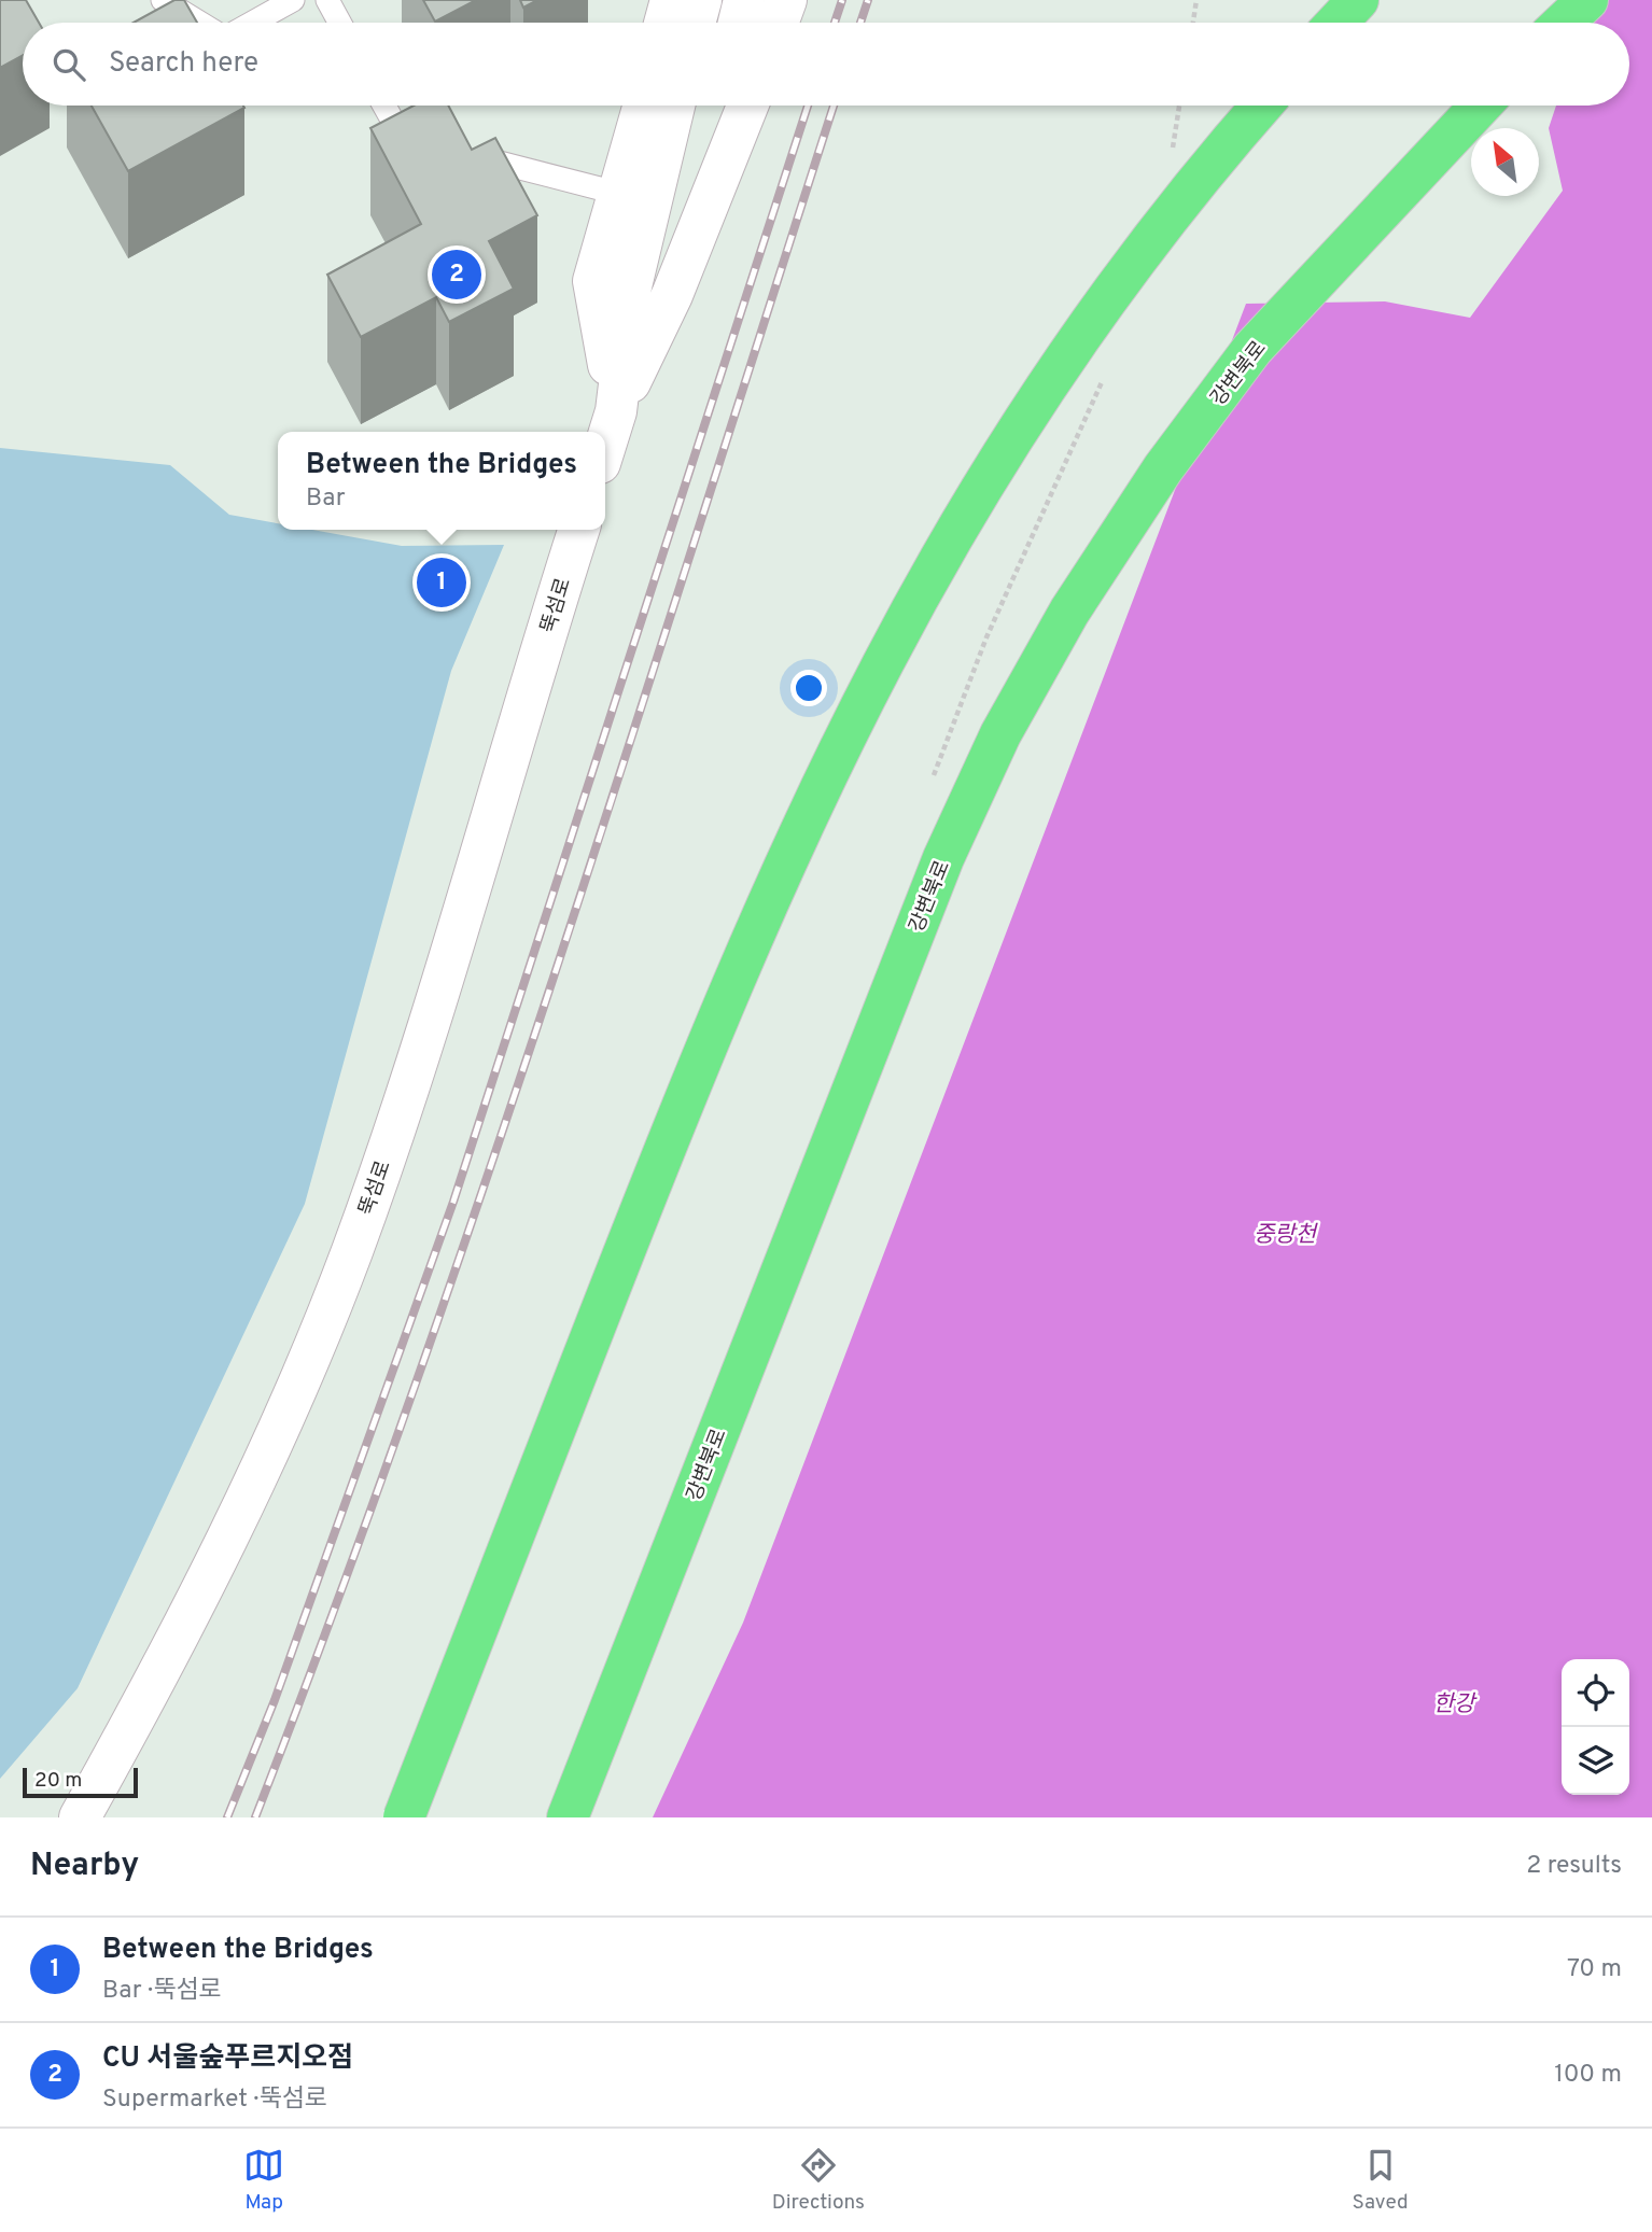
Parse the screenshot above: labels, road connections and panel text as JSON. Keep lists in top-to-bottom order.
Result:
{
  "streets": {
    "highway": ["강변북로"],
    "main road": ["뚝섬로"]
  },
  "water": ["중랑천", "한강"],
  "scale_bar": "20 m",
  "north": "top left",
  "page": {
    "search": "Search here",
    "pins": ["2", "1"],
    "popup": ["Between the Bridges", "Bar"],
    "scale": "20 m",
    "heading": ["Nearby", "2 results"],
    "list": [
      {
        "mark": "1",
        "name": "Between the Bridges",
        "note": "Bar · 뚝섬로",
        "value": "70 m"
      },
      {
        "mark": "2",
        "name": "CU 서울숲푸르지오점",
        "note": "Supermarket · 뚝섬로",
        "value": "100 m"
      }
    ],
    "nav": ["Map", "Directions", "Saved"]
  }
}
